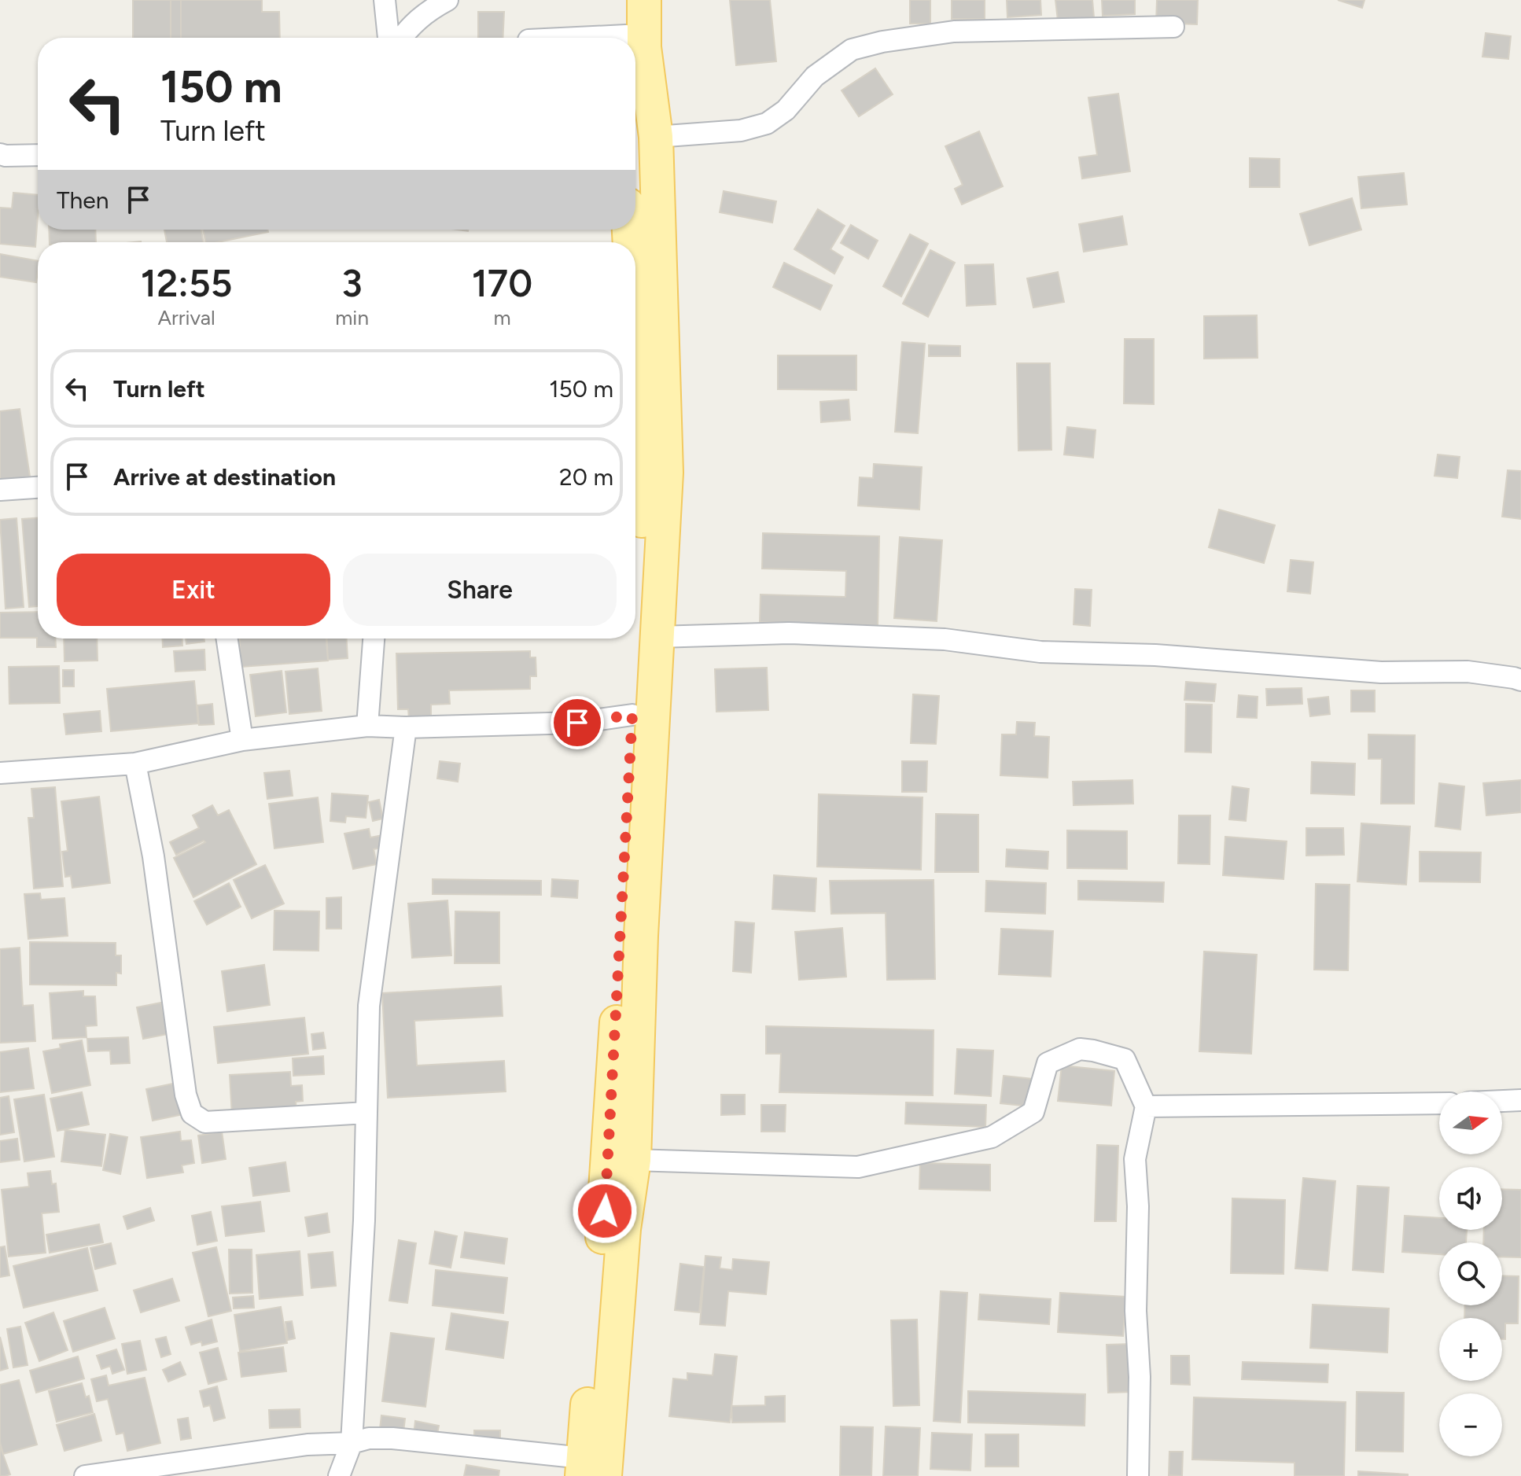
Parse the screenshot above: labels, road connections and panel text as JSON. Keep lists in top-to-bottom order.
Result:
{
  "north": "right",
  "page": {
    "turn": ["150 m", "Turn left"],
    "then": "Then",
    "eta": [
      "12:55",
      "Arrival",
      "3",
      "min",
      "170",
      "m"
    ],
    "list": [
      {
        "name": "Turn left",
        "value": "150 m"
      },
      {
        "name": "Arrive at destination",
        "value": "20 m"
      }
    ],
    "buttons": ["Exit", "Share"],
    "map_buttons": ["+", "−"]
  }
}
